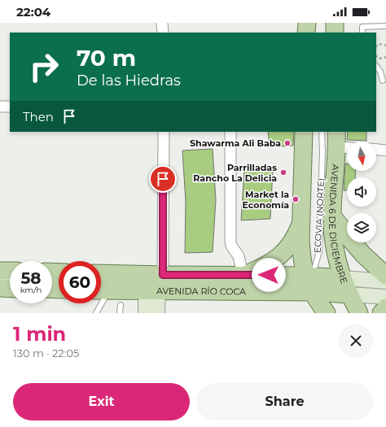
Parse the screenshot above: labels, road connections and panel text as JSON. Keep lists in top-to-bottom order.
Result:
{
  "streets": {
    "main road": ["AVENIDA 6 DE DICIEMBRE", "AVENIDA RÍO COCA"],
    "lane": ["ECOVIA (NORTE)"]
  },
  "crossings": [
    ["ECOVIA (NORTE)", "AVENIDA 6 DE DICIEMBRE"],
    ["ECOVIA (NORTE)", "AVENIDA RÍO COCA"],
    ["AVENIDA 6 DE DICIEMBRE", "AVENIDA RÍO COCA"]
  ],
  "places": ["Shawarma Ali Baba", "Parrilladas Rancho La Delicia", "Market la Economía"],
  "north": "bottom",
  "page": {
    "status": "22:04",
    "turn": ["70 m", "De las Hiedras"],
    "then": "Then",
    "speed": "58 km/h",
    "limit": "60",
    "heading": ["1 min", "130 m · 22:05"],
    "buttons": ["Exit", "Share"]
  }
}
